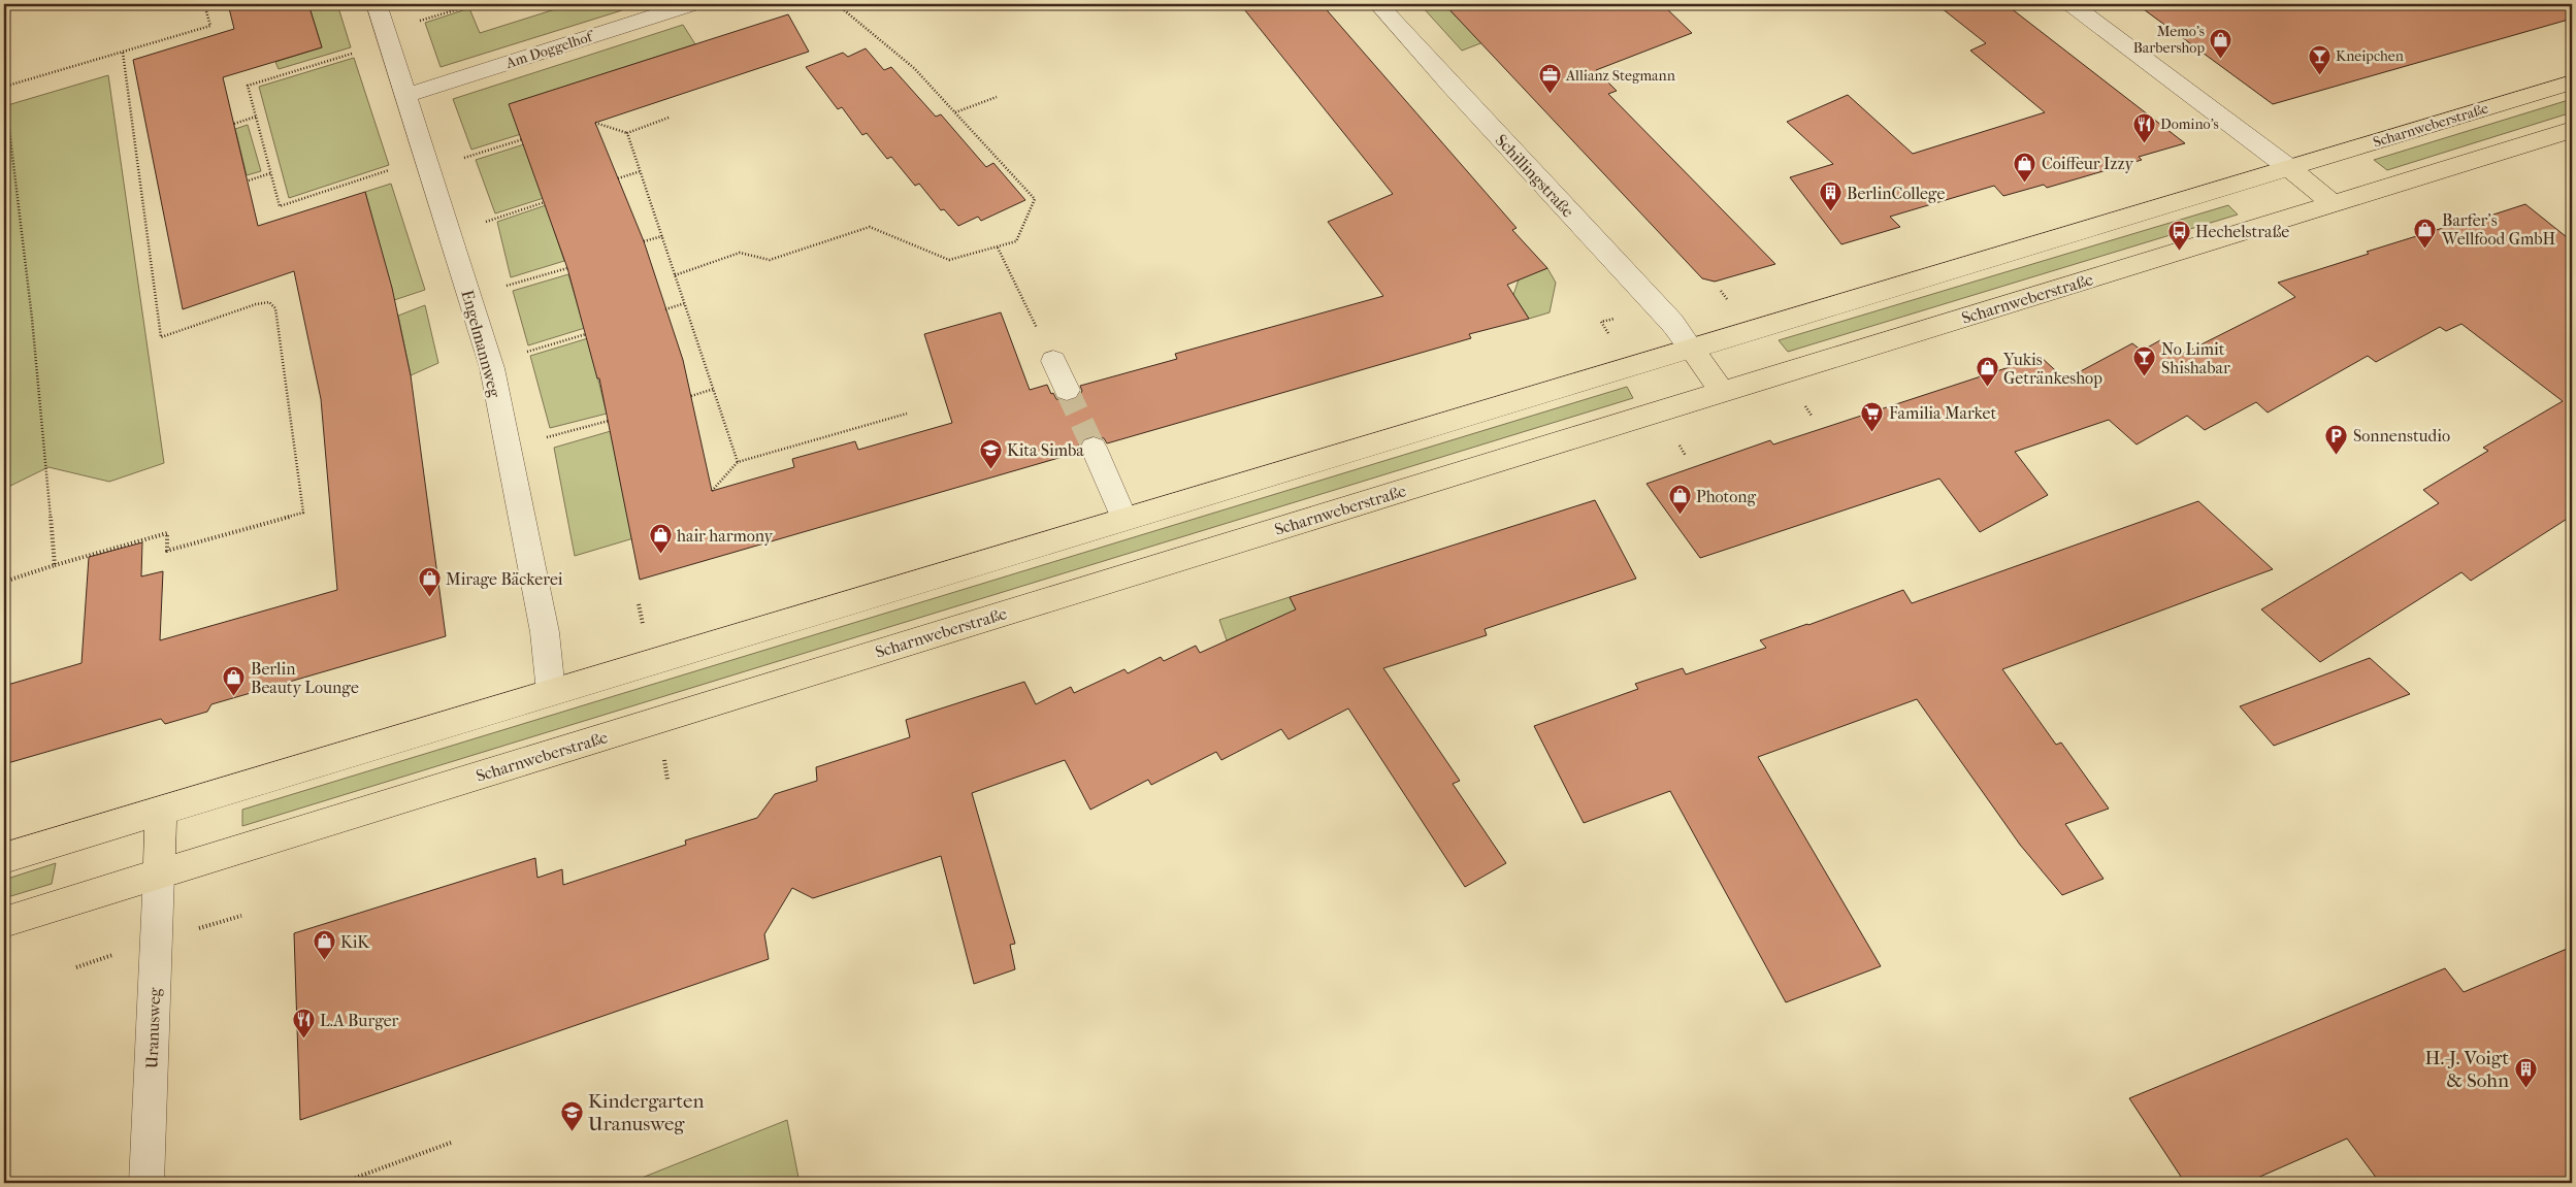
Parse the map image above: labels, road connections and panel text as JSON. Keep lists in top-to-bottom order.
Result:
{
  "streets": {
    "main road": ["Scharnweberstraße"],
    "street": [
      "Am Doggelhof",
      "Schillingstraße",
      "Engelmannweg",
      "Uranusweg"
    ]
  },
  "crossings": [
    ["Am Doggelhof", "Engelmannweg"],
    ["Scharnweberstraße", "Schillingstraße"],
    ["Scharnweberstraße", "Engelmannweg"],
    ["Scharnweberstraße", "Uranusweg"]
  ],
  "places": {
    "shop": [
      "Memo's Barbershop",
      "Coiffeur Izzy",
      "Barfer's Wellfood GmbH",
      "Yukis Getränkeshop",
      "Photong",
      "hair harmony",
      "Mirage Bäckerei",
      "Berlin Beauty Lounge",
      "KiK"
    ],
    "bar": ["Kneipchen", "No Limit Shishabar"],
    "office": ["Allianz Stegmann"],
    "restaurant": ["Domino's", "L.A Burger"],
    "building": ["BerlinCollege", "H.-J. Voigt & Sohn"],
    "bus stop": ["Hechelstraße"],
    "supermarket": ["Familia Market"],
    "parking": ["Sonnenstudio"],
    "school or university": ["Kita Simba", "Kindergarten Uranusweg"]
  }
}
